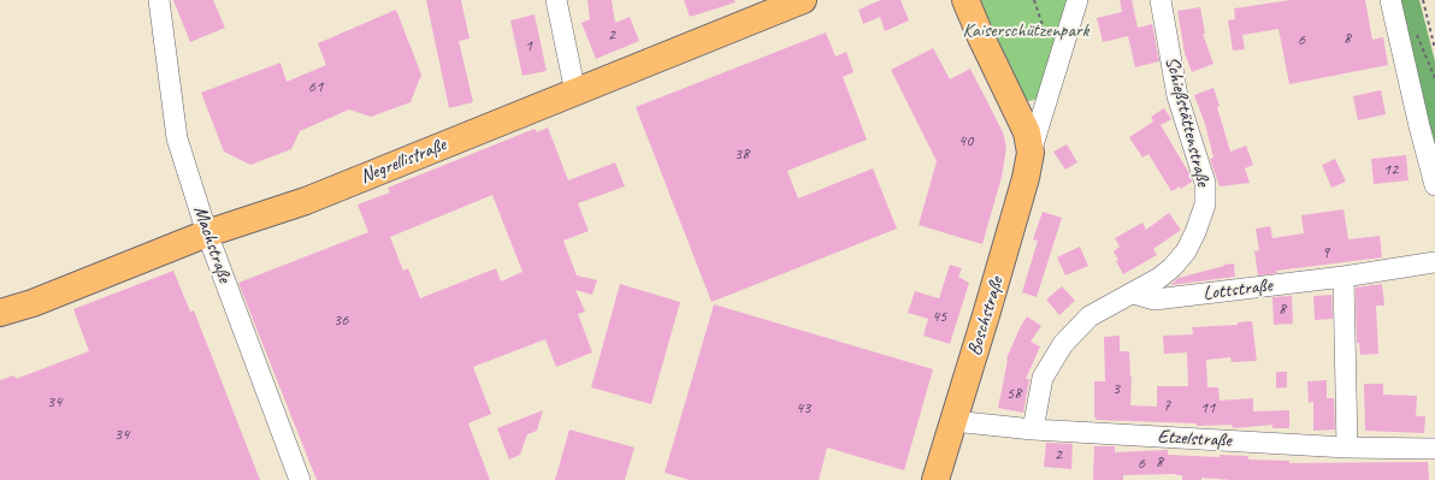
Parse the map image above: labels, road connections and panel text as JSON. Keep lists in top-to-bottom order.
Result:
{
  "streets": {
    "main road": ["Negrellistraße", "Boschstraße"],
    "street": [
      "Schießstättenstraße",
      "Machstraße",
      "Lottstraße",
      "Etzelstraße"
    ]
  },
  "crossings": [
    ["Schießstättenstraße", "Lottstraße"],
    ["Schießstättenstraße", "Etzelstraße"],
    ["Negrellistraße", "Machstraße"],
    ["Boschstraße", "Etzelstraße"]
  ],
  "parks": ["Kaiserschützenpark"],
  "house_numbers": [
    "2",
    "8",
    "6",
    "1",
    "61",
    "40",
    "38",
    "12",
    "9",
    "8",
    "45",
    "36",
    "3",
    "58",
    "34",
    "7",
    "43",
    "11",
    "34",
    "2",
    "8",
    "6"
  ]
}
